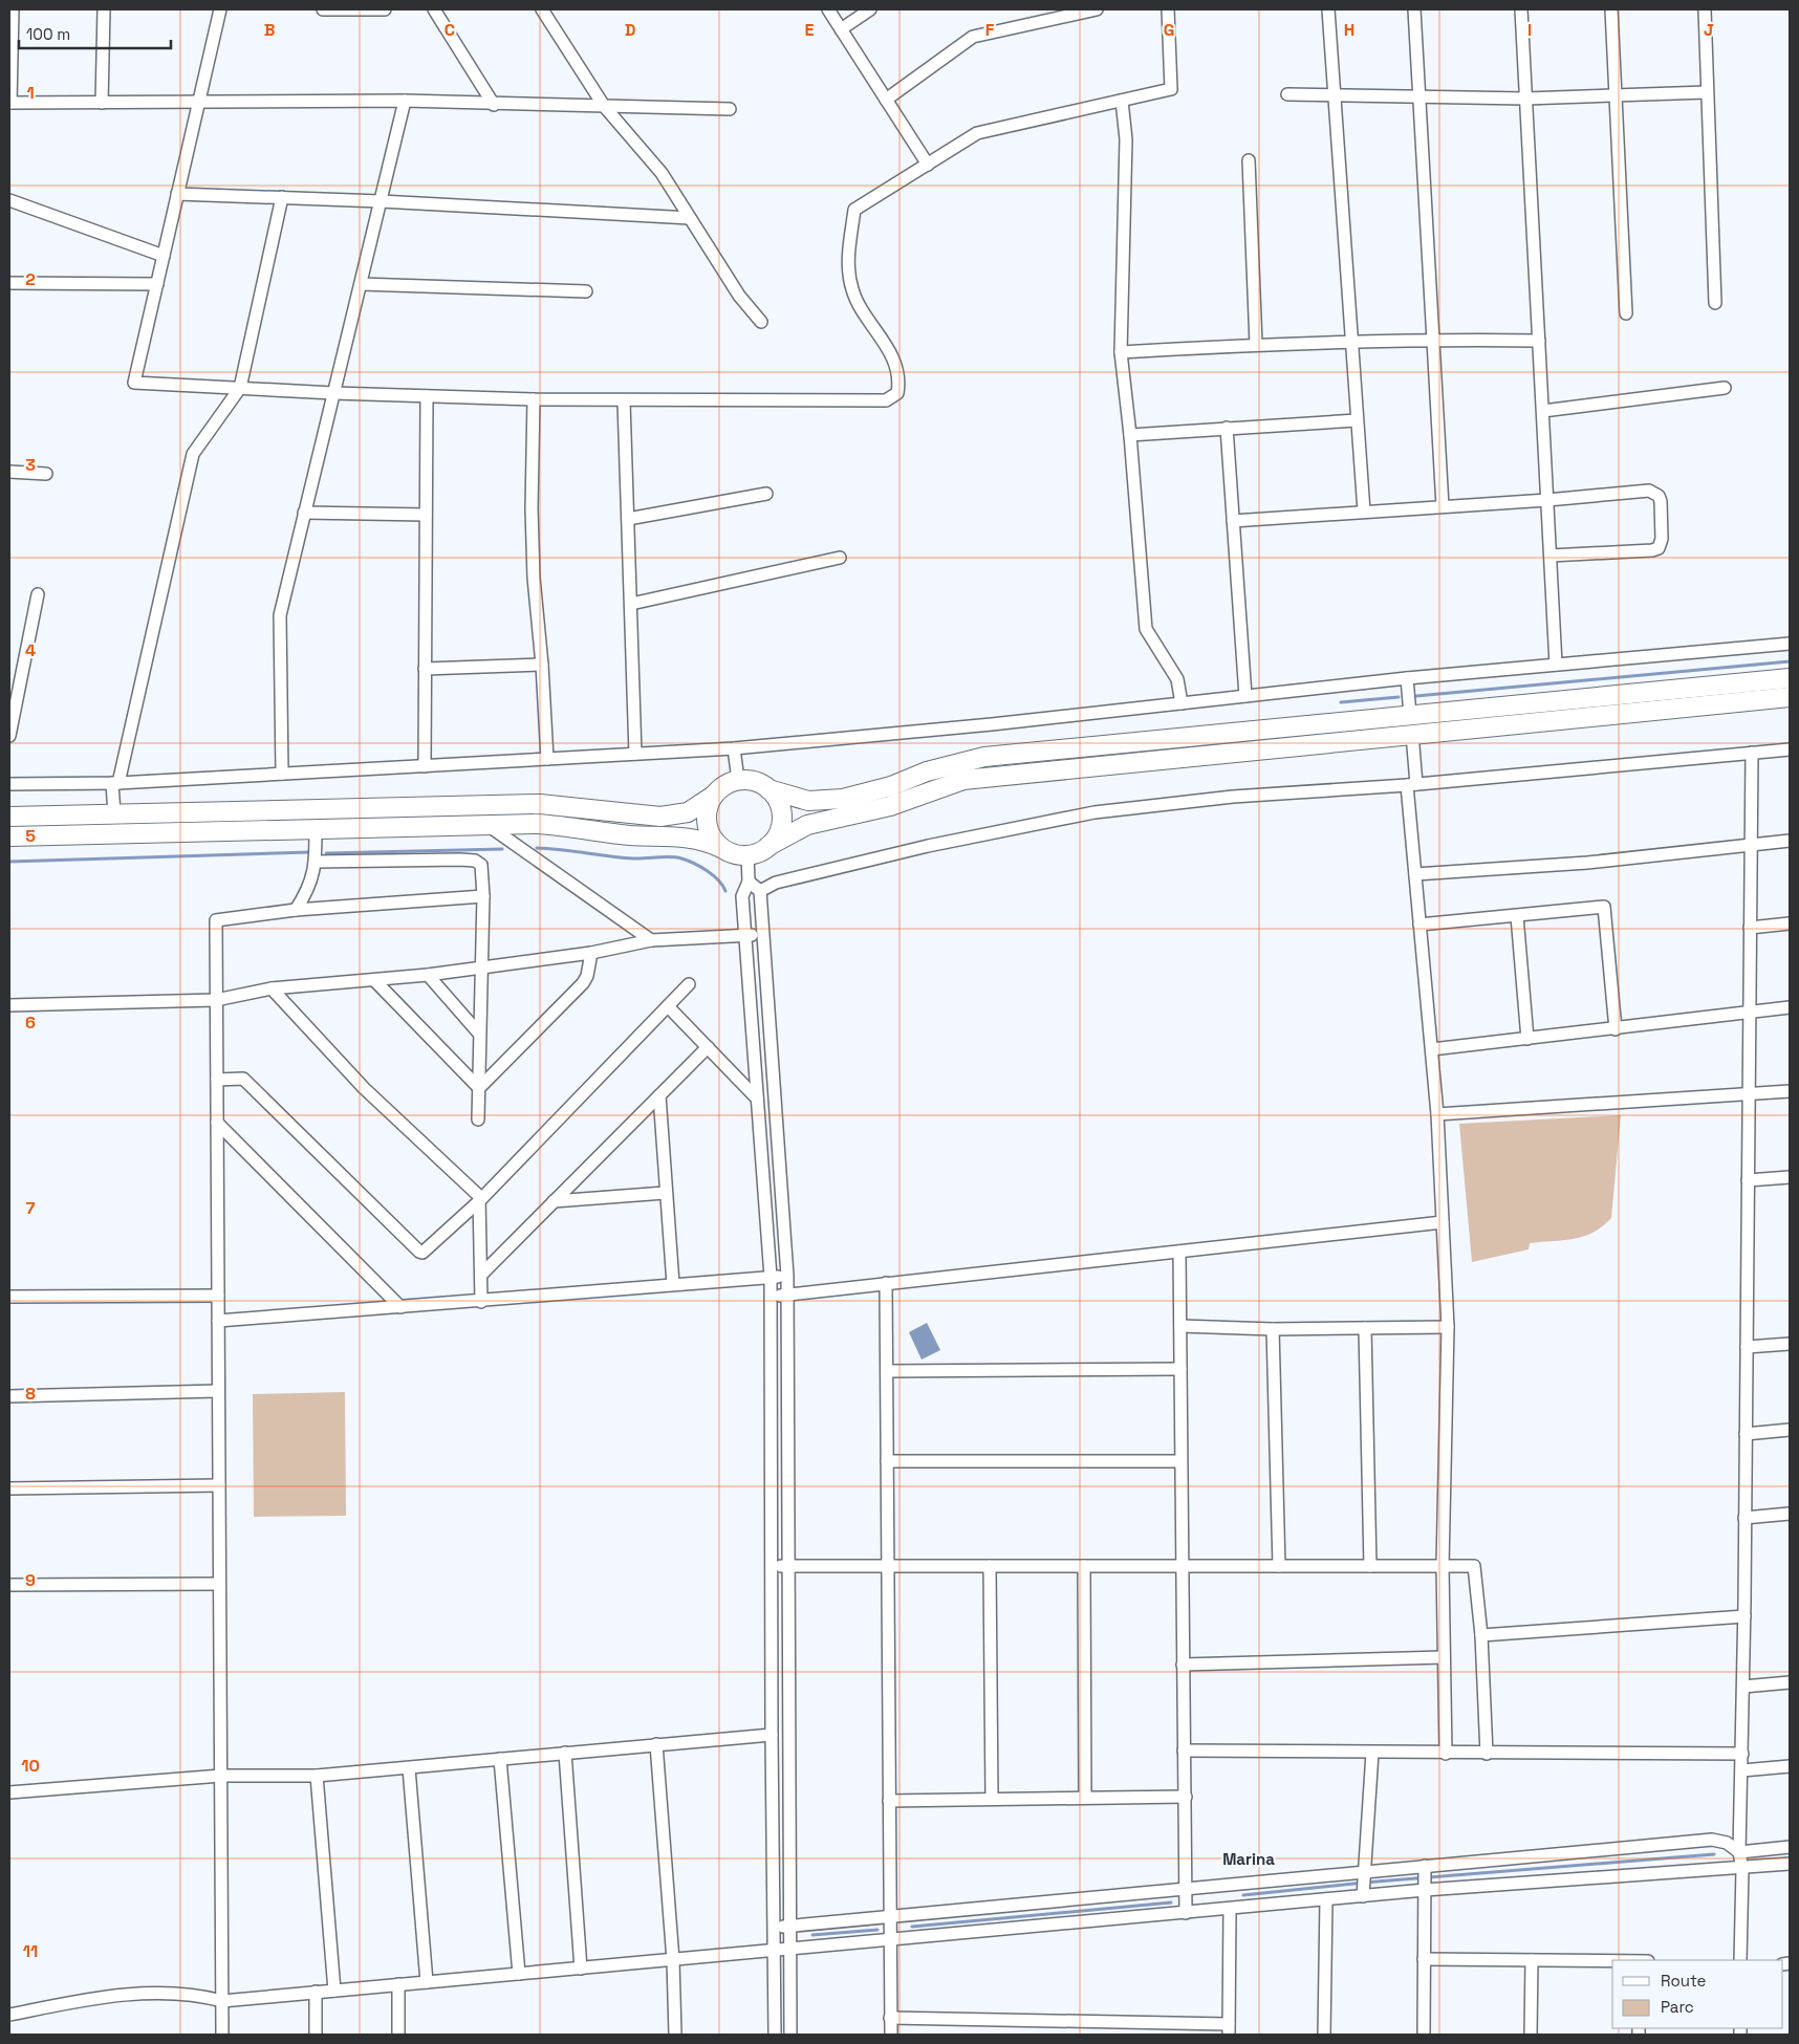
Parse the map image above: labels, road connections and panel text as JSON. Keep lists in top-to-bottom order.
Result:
{
  "districts": ["Marina"],
  "legend": ["Route", "Parc"],
  "scale_bar": "100 m",
  "grid": {
    "columns": [
      "B",
      "C",
      "D",
      "E",
      "F",
      "G",
      "H",
      "I",
      "J"
    ],
    "rows": [
      "1",
      "2",
      "3",
      "4",
      "5",
      "6",
      "7",
      "8",
      "9",
      "10",
      "11"
    ]
  }
}
